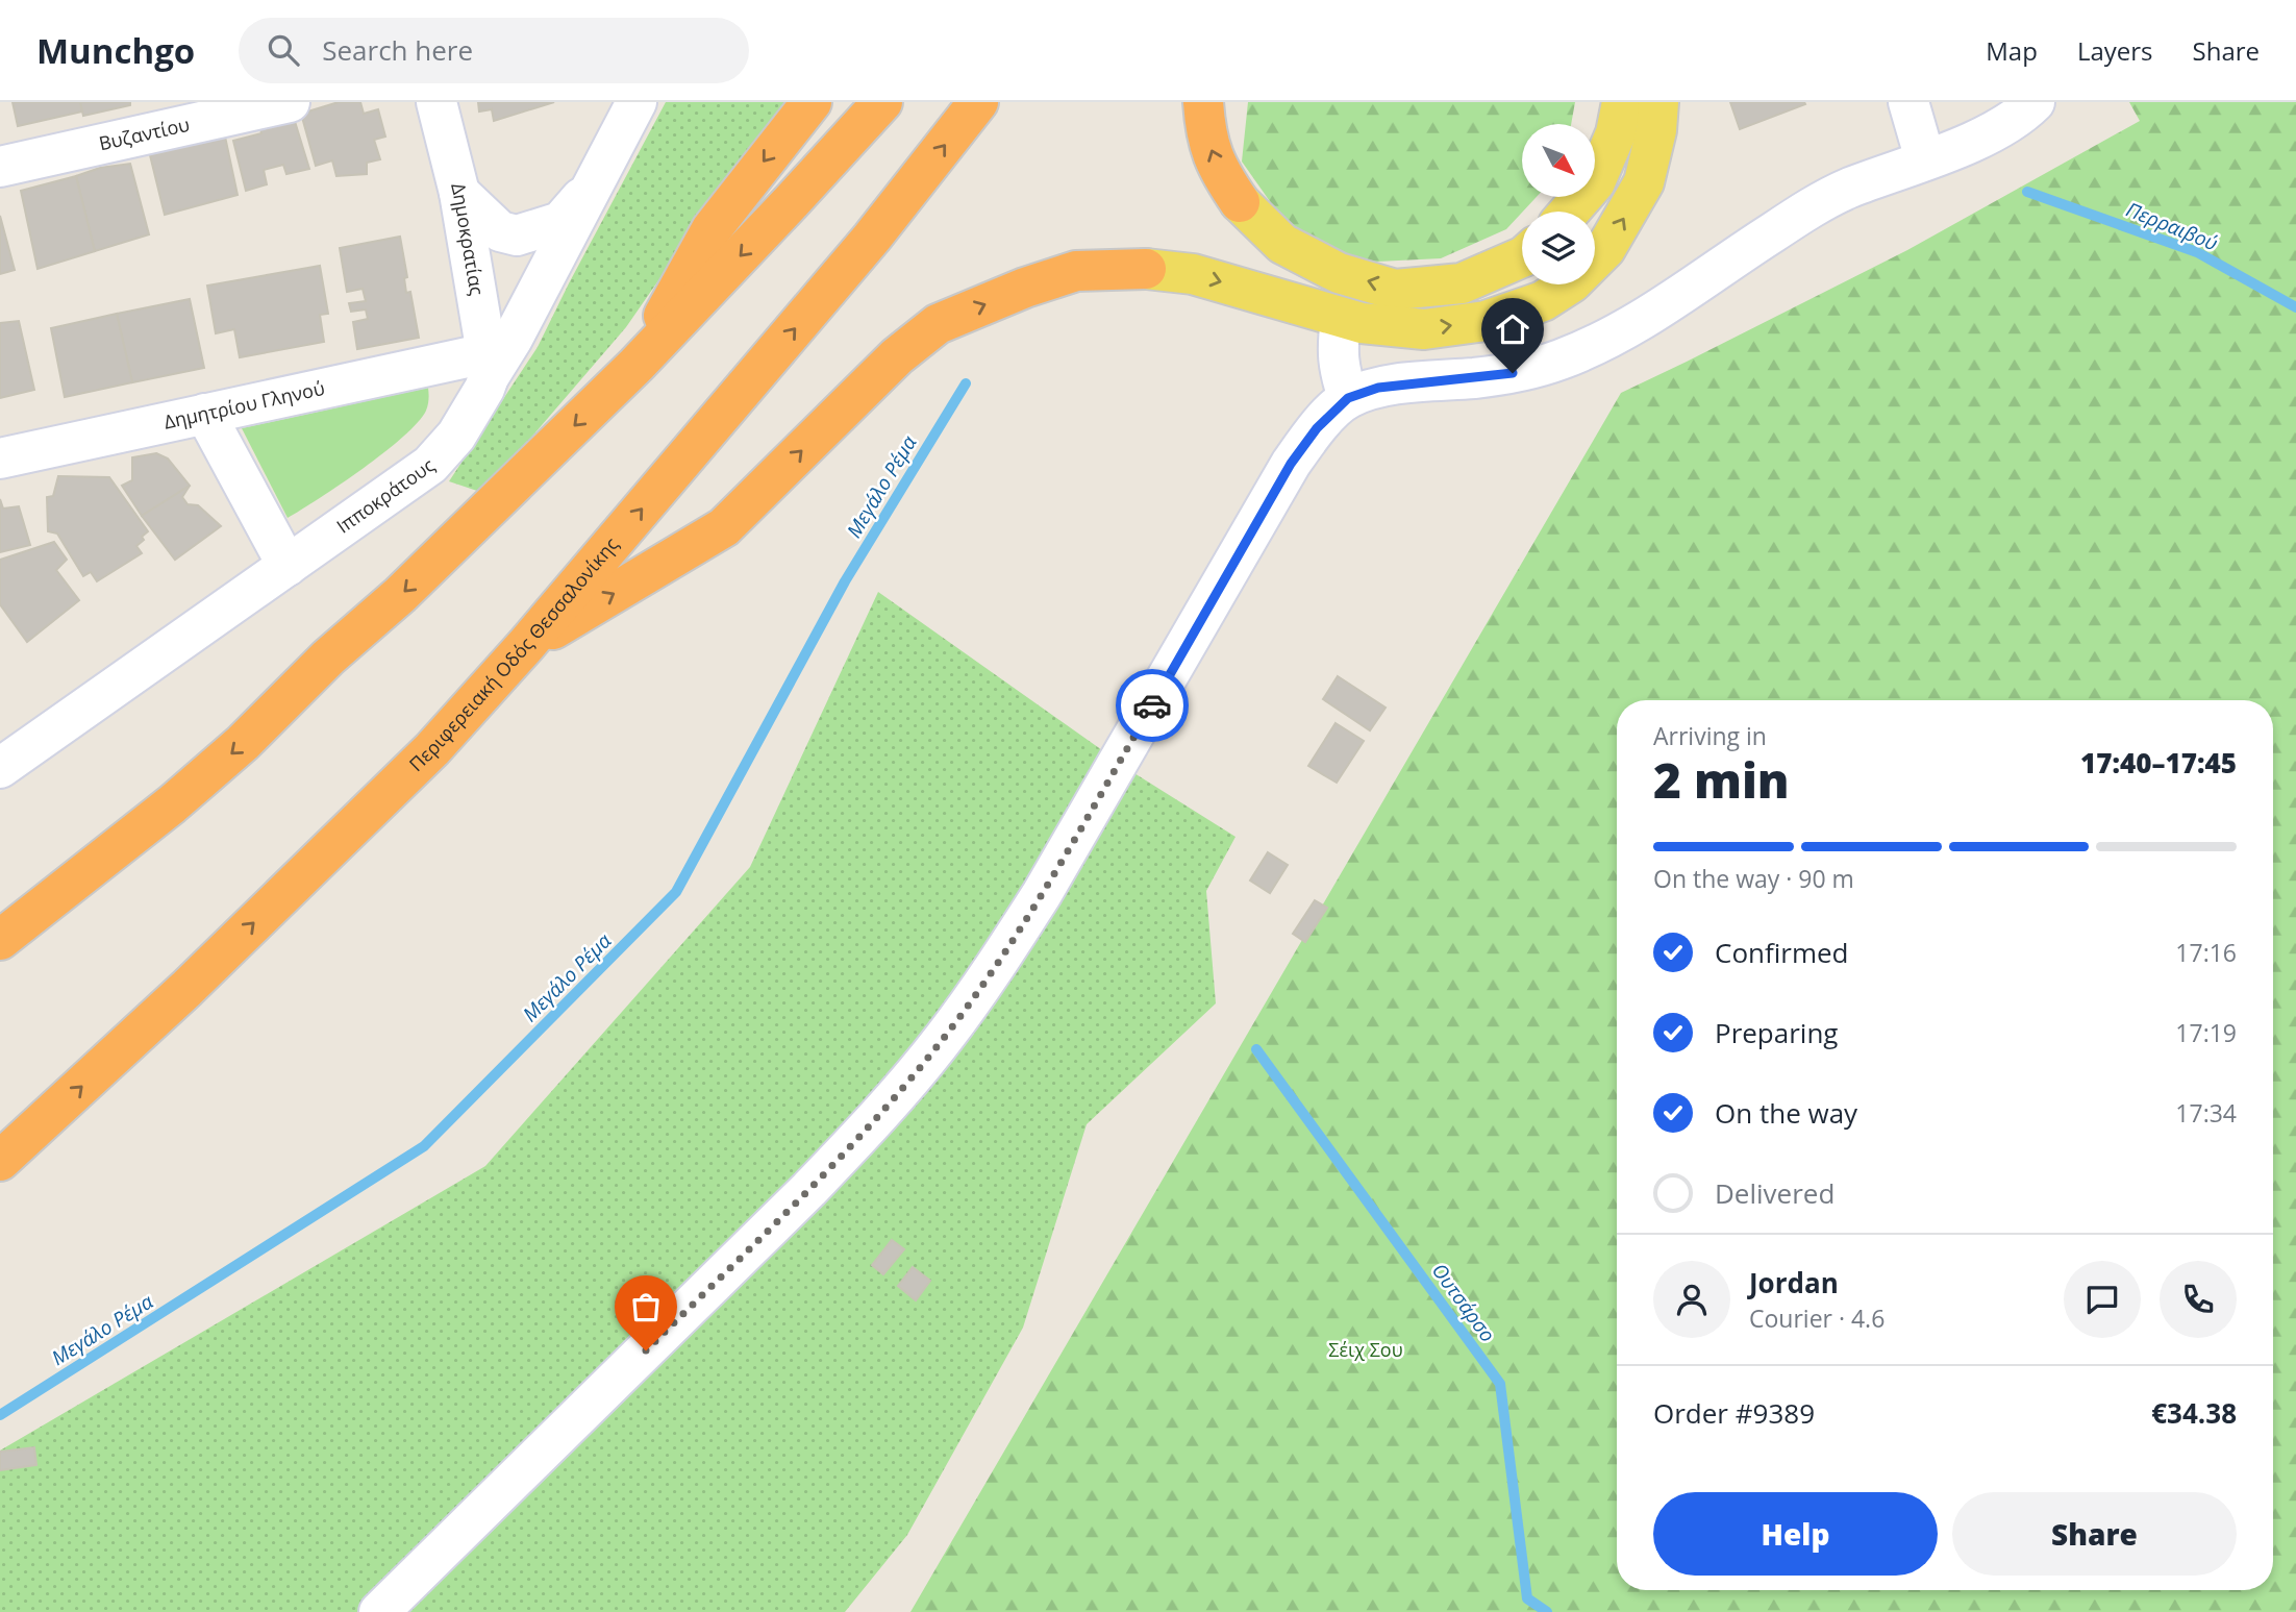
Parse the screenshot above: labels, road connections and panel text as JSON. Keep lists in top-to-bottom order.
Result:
{
  "streets": {
    "highway": ["Περιφερειακή Οδός Θεσσαλονίκης"],
    "street": [
      "Βυζαντίου",
      "Δημοκρατίας",
      "Δημητρίου Γληνού",
      "Ιπποκράτους"
    ]
  },
  "crossings": [
    ["Δημοκρατίας", "Δημητρίου Γληνού"],
    ["Δημοκρατίας", "Ιπποκράτους"],
    ["Δημητρίου Γληνού", "Ιπποκράτους"]
  ],
  "water": ["Περραιβού", "Μεγάλο Ρέμα", "Ουτσάρσο"],
  "parks": ["Σέιχ Σου"],
  "north": "bottom right",
  "page": {
    "header": "Munchgo",
    "search": "Search here",
    "nav": ["Map", "Layers", "Share"],
    "heading": ["2 min", "Arriving in", "17:40–17:45"],
    "panel": [
      "Jordan",
      "Courier · 4.6",
      "Order #9389",
      "€34.38"
    ],
    "bar": "On the way · 90 m",
    "list": [
      ["Confirmed", "17:16"],
      ["Preparing", "17:19"],
      ["On the way", "17:34"],
      "Delivered"
    ],
    "buttons": ["Help", "Share"]
  }
}
